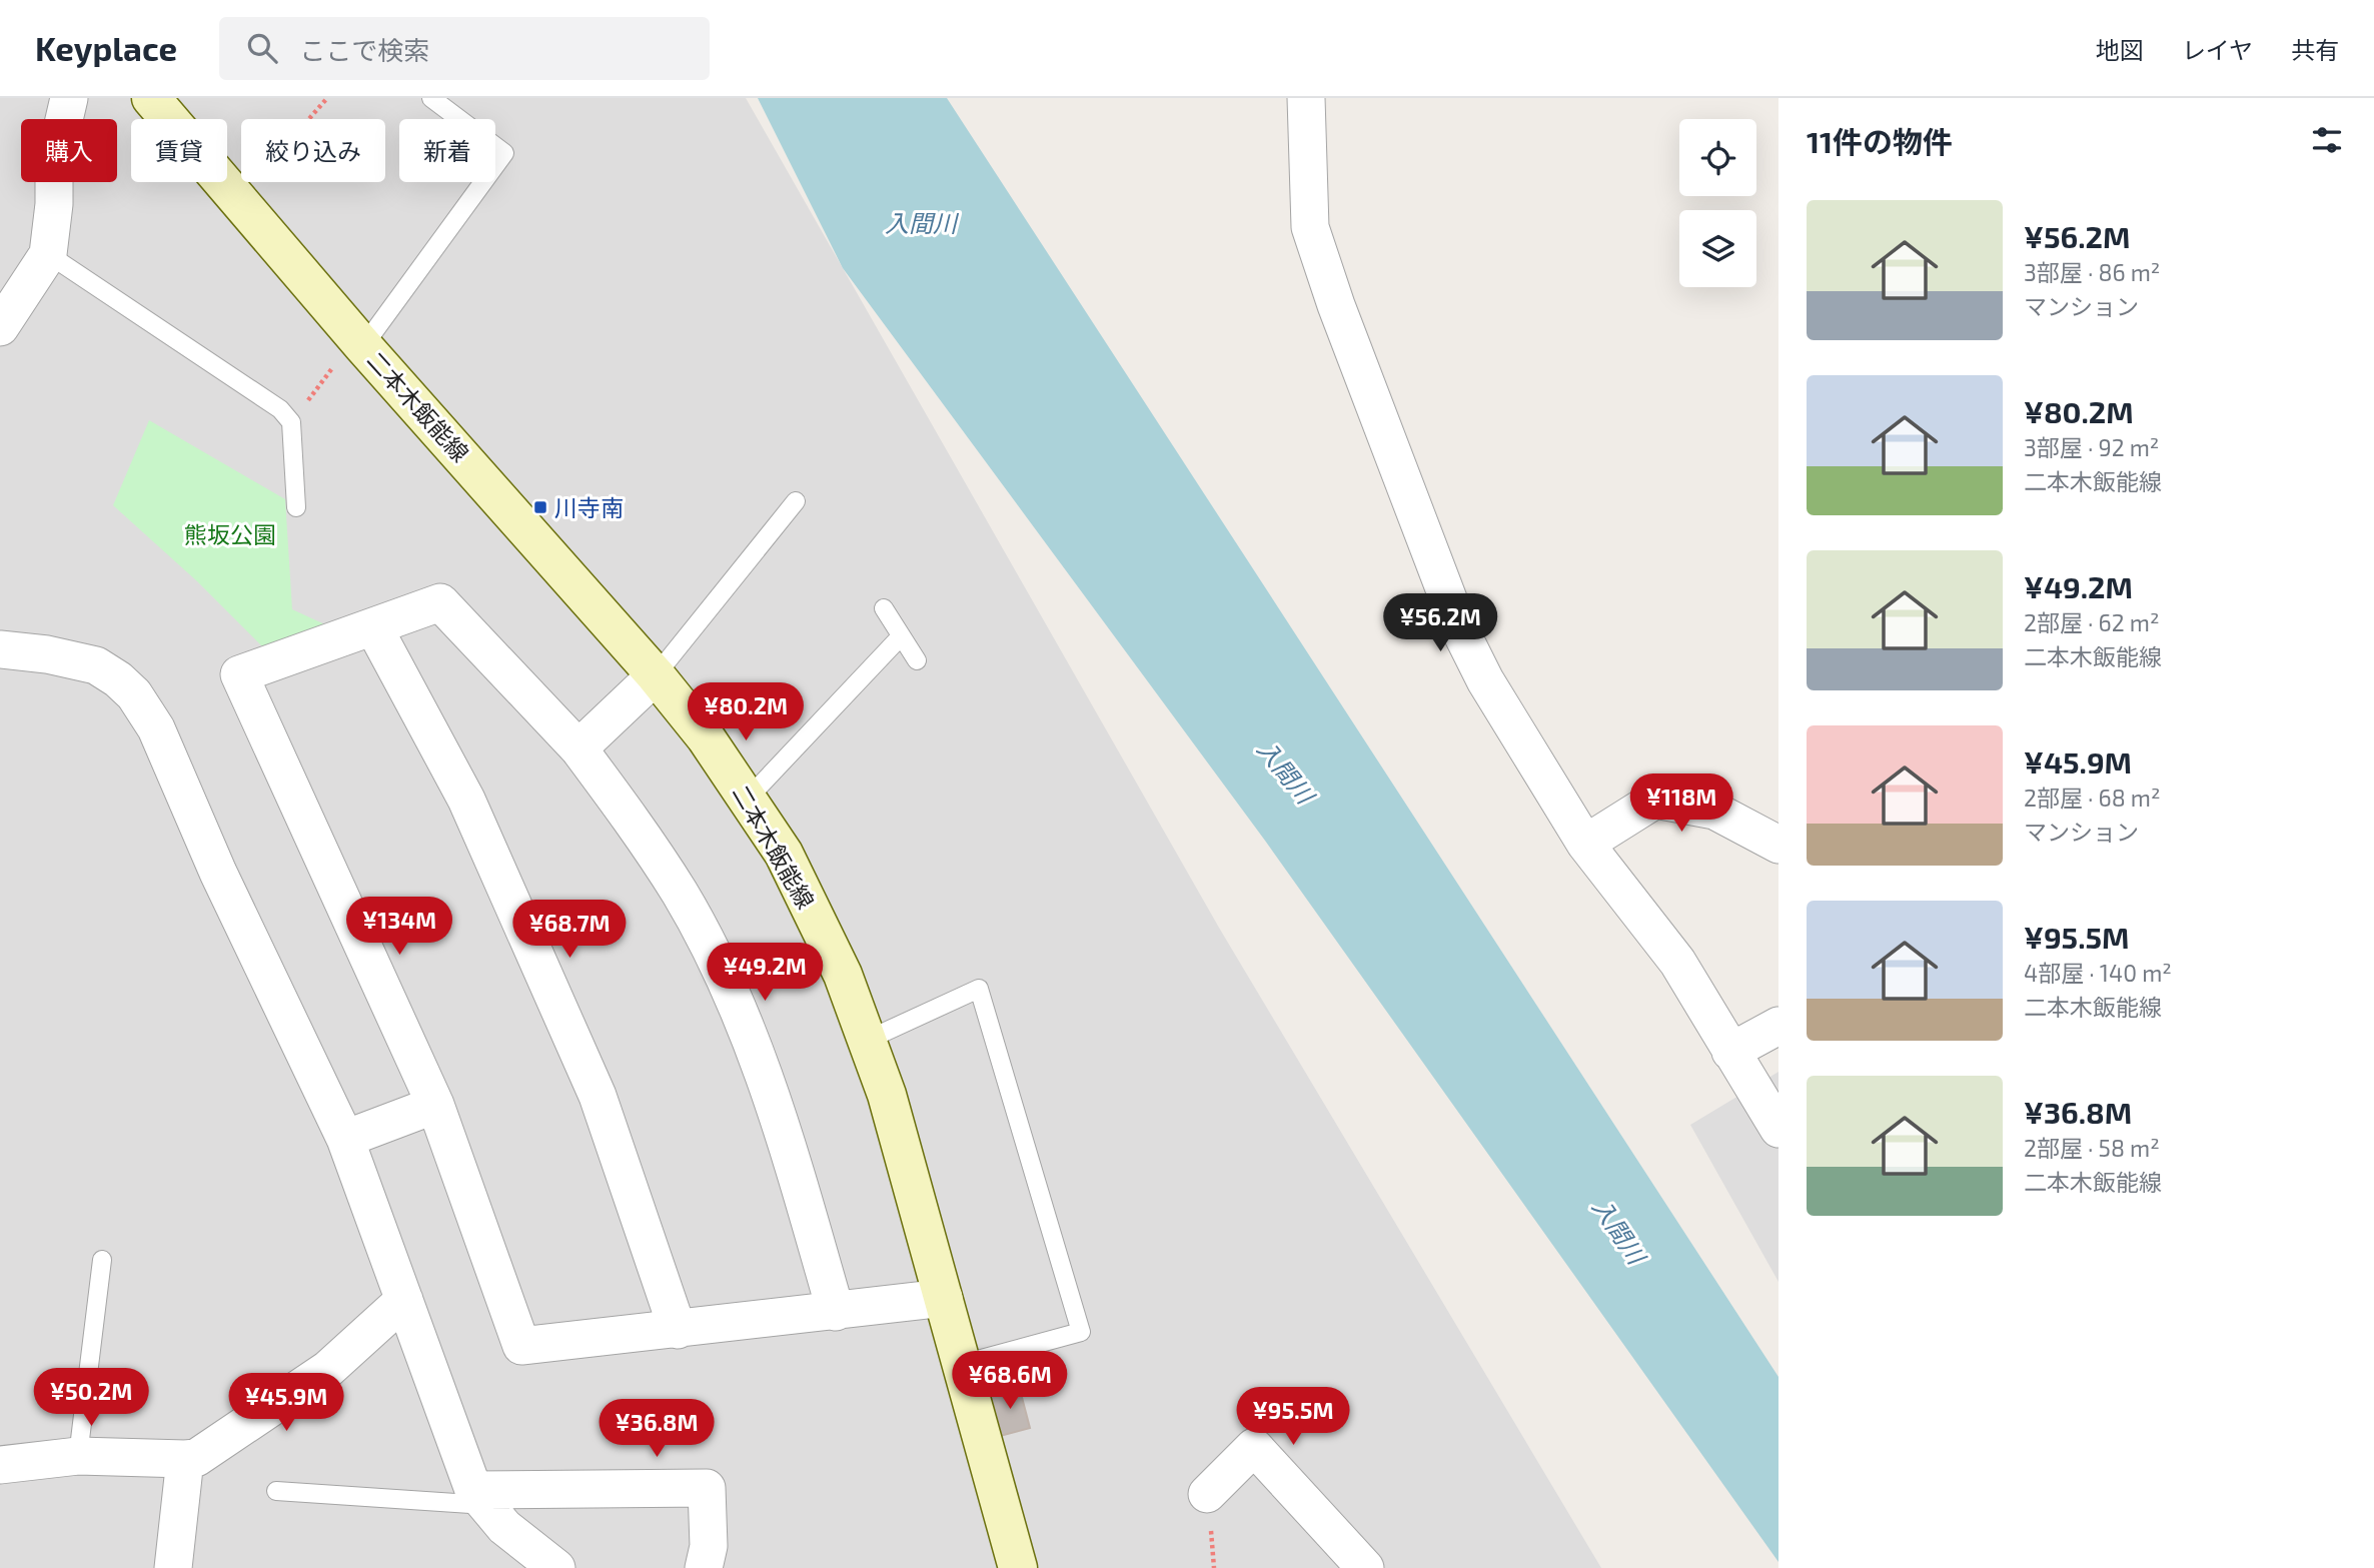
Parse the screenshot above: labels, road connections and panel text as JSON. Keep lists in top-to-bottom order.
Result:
{
  "streets": {
    "main road": ["二本木飯能線"]
  },
  "water": ["入間川"],
  "parks": ["熊坂公園"],
  "places": {
    "transit": ["川寺南"]
  },
  "page": {
    "header": "Keyplace",
    "search": "ここで検索",
    "nav": ["地図", "レイヤ", "共有"],
    "heading": "11件の物件",
    "chip": [
      "購入",
      "賃貸",
      "絞り込み",
      "新着"
    ],
    "list": [
      {
        "name": "¥56.2M",
        "note": "3部屋 · 86 m² · マンション"
      },
      {
        "name": "¥80.2M",
        "note": "3部屋 · 92 m² · 二本木飯能線"
      },
      {
        "name": "¥49.2M",
        "note": "2部屋 · 62 m² · 二本木飯能線"
      },
      {
        "name": "¥45.9M",
        "note": "2部屋 · 68 m² · マンション"
      },
      {
        "name": "¥95.5M",
        "note": "4部屋 · 140 m² · 二本木飯能線"
      },
      {
        "name": "¥36.8M",
        "note": "2部屋 · 58 m² · 二本木飯能線"
      }
    ],
    "price": [
      "¥56.2M",
      "¥80.2M",
      "¥118M",
      "¥134M",
      "¥68.7M",
      "¥49.2M",
      "¥68.6M",
      "¥50.2M",
      "¥45.9M",
      "¥95.5M",
      "¥36.8M"
    ]
  }
}
